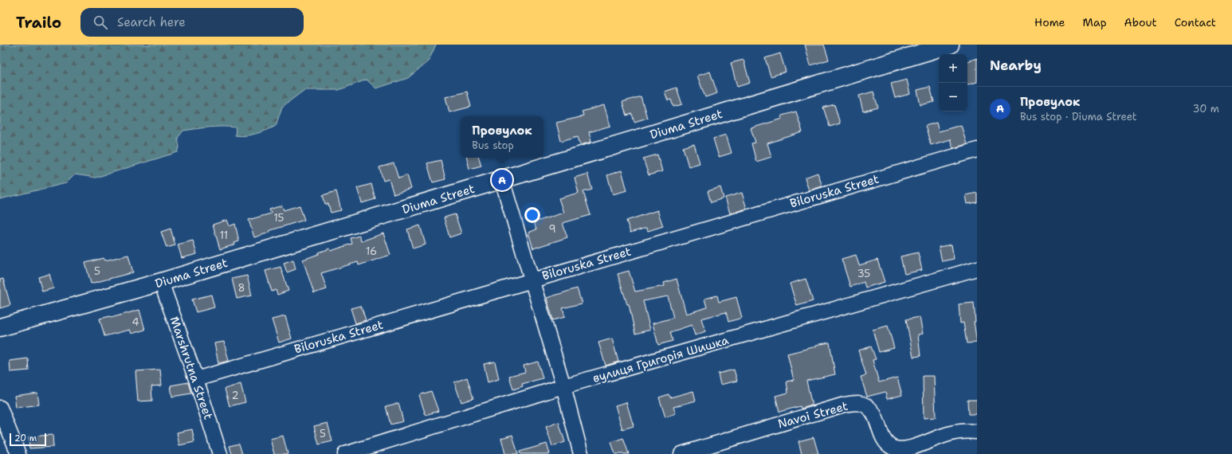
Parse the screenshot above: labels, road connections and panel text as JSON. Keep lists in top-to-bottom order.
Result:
{
  "streets": {
    "street": [
      "Diuma Street",
      "Biloruska Street",
      "вулиця Григорія Шишка",
      "Marshrutna Street",
      "Navoi Street"
    ]
  },
  "crossings": [
    ["Diuma Street", "Marshrutna Street"],
    ["Biloruska Street", "Marshrutna Street"]
  ],
  "house_numbers": [
    "15",
    "9",
    "11",
    "16",
    "5",
    "35",
    "8",
    "4",
    "2",
    "5"
  ],
  "scale_bar": "20 m",
  "page": {
    "header": "Trailo",
    "search": "Search here",
    "nav": [
      "Home",
      "Map",
      "About",
      "Contact"
    ],
    "heading": "Nearby",
    "map_buttons": ["+", "−"],
    "list": [
      {
        "mark": "A",
        "name": "Провулок",
        "note": "Bus stop · Diuma Street",
        "value": "30 m"
      }
    ],
    "popup": ["Провулок", "Bus stop"],
    "pins": "A",
    "scale": "20 m"
  }
}
